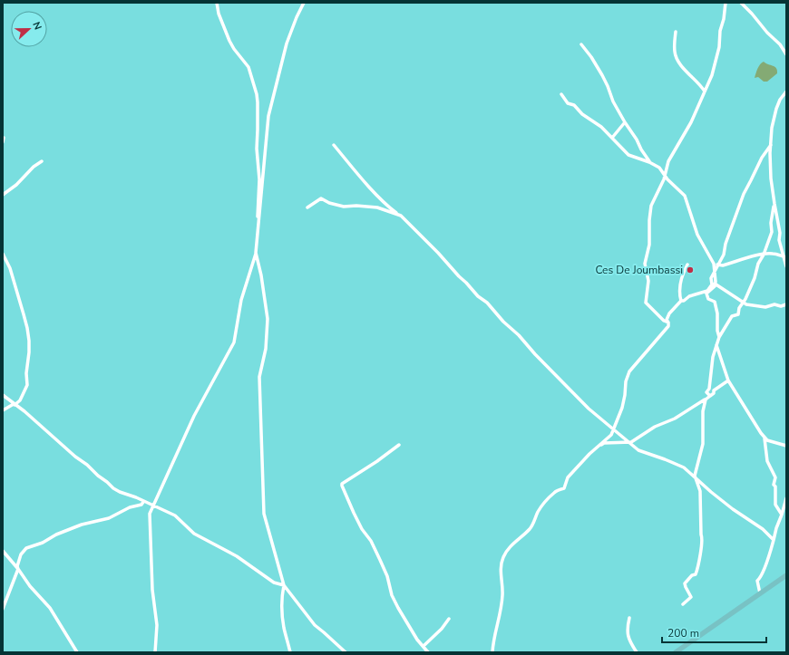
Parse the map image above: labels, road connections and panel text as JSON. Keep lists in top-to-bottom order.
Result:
{
  "places": ["Ces De Joumbassi"],
  "scale_bar": "200 m",
  "north": "right"
}
